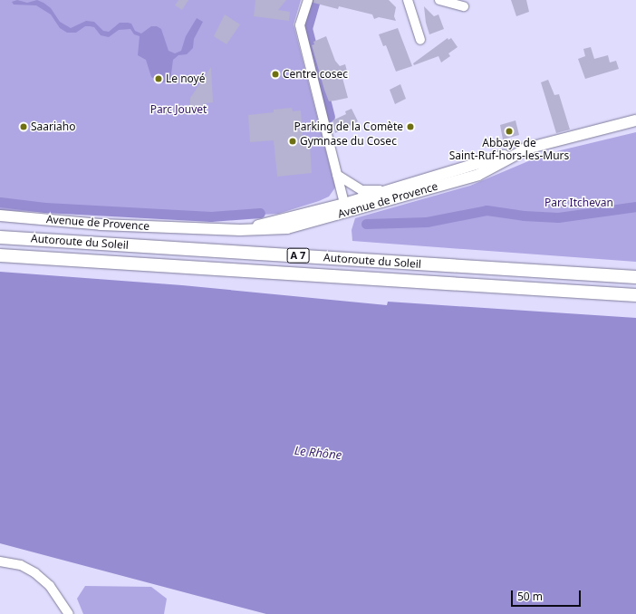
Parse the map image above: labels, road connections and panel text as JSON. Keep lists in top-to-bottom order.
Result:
{
  "streets": {
    "highway": ["Autoroute du Soleil", "A 7"],
    "main road": ["Avenue de Provence"]
  },
  "water": ["Le Rhône"],
  "parks": ["Parc Jouvet", "Parc Itchevan"],
  "places": [
    "Centre cosec",
    "Le noyé",
    "Saariaho",
    "Parking de la Comète",
    "Abbaye de Saint-Ruf-hors-les-Murs",
    "Gymnase du Cosec"
  ],
  "scale_bar": "50 m"
}
